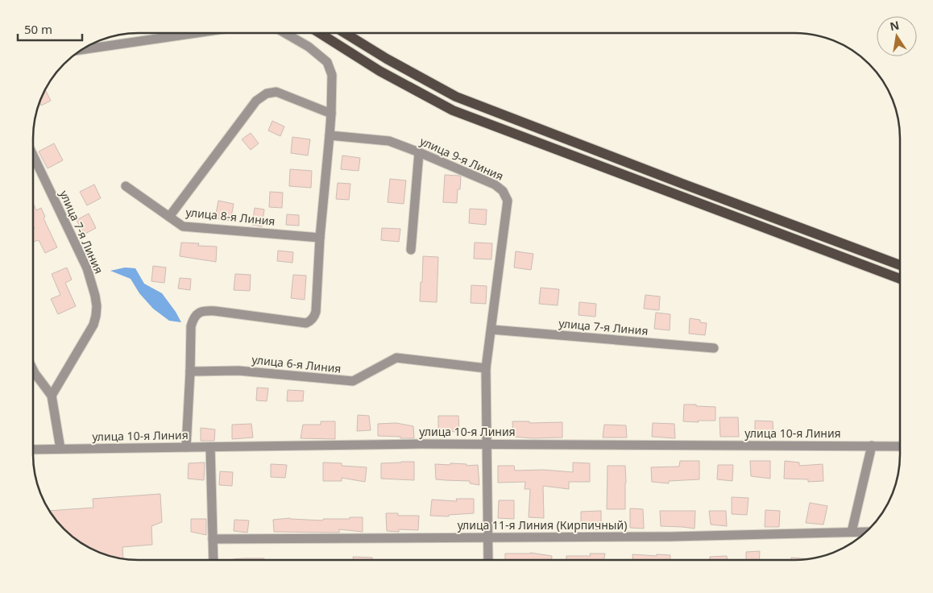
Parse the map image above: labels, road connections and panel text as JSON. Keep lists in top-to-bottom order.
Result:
{
  "streets": {
    "street": [
      "улица 9-я Линия",
      "улица 8-я Линия",
      "улица 7-я Линия",
      "улица 6-я Линия",
      "улица 10-я Линия",
      "улица 11-я Линия (Кирпичный)"
    ]
  },
  "crossings": [
    ["улица 9-я Линия", "улица 7-я Линия"],
    ["улица 9-я Линия", "улица 6-я Линия"]
  ],
  "scale_bar": "50 m",
  "north": "top"
}
